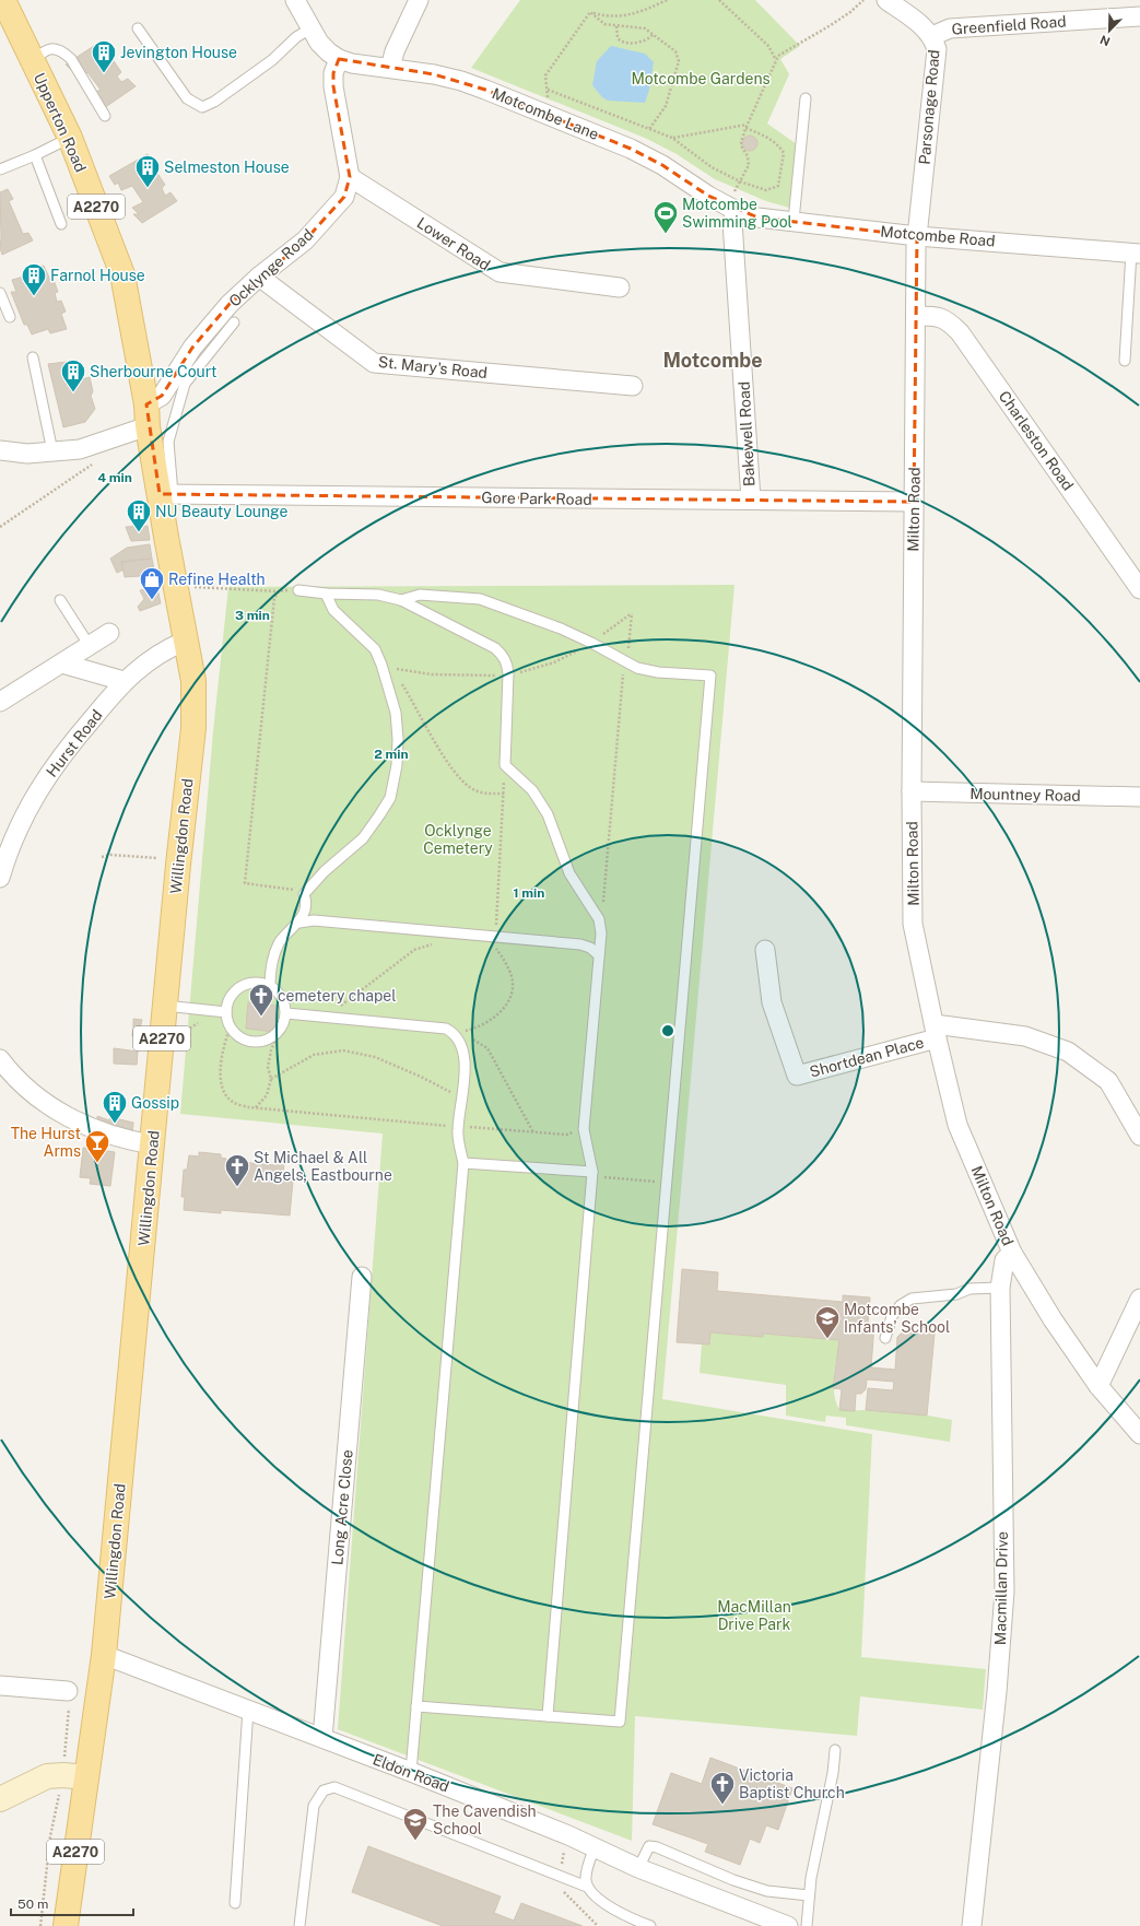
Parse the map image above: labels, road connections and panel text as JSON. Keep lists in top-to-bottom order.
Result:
{
  "streets": {
    "main road": ["Upperton Road", "A2270", "Willingdon Road"],
    "street": [
      "Greenfield Road",
      "Parsonage Road",
      "Motcombe Lane",
      "Motcombe Road",
      "Lower Road",
      "Ocklynge Road",
      "St. Mary's Road",
      "Bakewell Road",
      "Charleston Road",
      "Gore Park Road",
      "Milton Road",
      "Hurst Road",
      "Mountney Road",
      "Shortdean Place",
      "Long Acre Close",
      "Macmillan Drive",
      "Eldon Road"
    ]
  },
  "crossings": [
    ["Greenfield Road", "Parsonage Road"],
    ["Parsonage Road", "Motcombe Road"],
    ["Parsonage Road", "Milton Road"],
    ["Motcombe Lane", "Motcombe Road"],
    ["Motcombe Lane", "Ocklynge Road"],
    ["Motcombe Lane", "Bakewell Road"],
    ["Upperton Road", "Ocklynge Road"],
    ["Upperton Road", "Willingdon Road"],
    ["Motcombe Road", "Bakewell Road"],
    ["Motcombe Road", "Milton Road"],
    ["Lower Road", "Ocklynge Road"],
    ["Ocklynge Road", "St. Mary's Road"],
    ["Ocklynge Road", "Willingdon Road"],
    ["Bakewell Road", "Gore Park Road"],
    ["Charleston Road", "Milton Road"],
    ["Gore Park Road", "Milton Road"],
    ["Gore Park Road", "Willingdon Road"],
    ["Milton Road", "Mountney Road"],
    ["Milton Road", "Shortdean Place"],
    ["Milton Road", "Macmillan Drive"],
    ["Hurst Road", "Willingdon Road"],
    ["Willingdon Road", "Eldon Road"],
    ["Long Acre Close", "Eldon Road"]
  ],
  "districts": ["Motcombe"],
  "parks": ["Motcombe Gardens", "Ocklynge Cemetery", "MacMillan Drive Park"],
  "places": {
    "building": [
      "Jevington House",
      "Selmeston House",
      "Farnol House",
      "Sherbourne Court",
      "NU Beauty Lounge",
      "Gossip"
    ],
    "sports": ["Motcombe Swimming Pool"],
    "shop": ["Refine Health"],
    "church": ["cemetery chapel", "St Michael & All Angels, Eastbourne", "Victoria Baptist Church"],
    "bar": ["The Hurst Arms"],
    "school or university": ["Motcombe Infants' School", "The Cavendish School"]
  },
  "scale_bar": "50 m",
  "north": "bottom left",
  "rings": [
    "4 min",
    "3 min",
    "2 min",
    "1 min"
  ]
}
